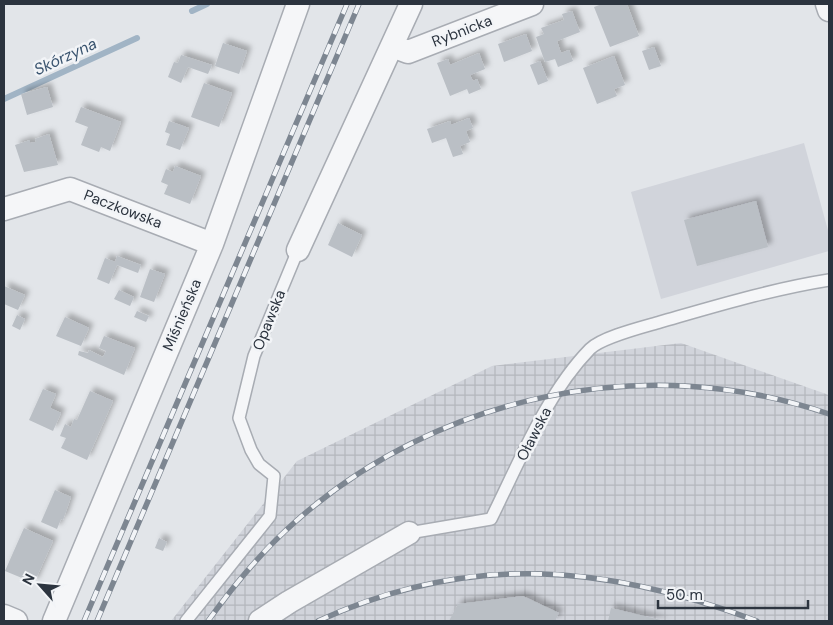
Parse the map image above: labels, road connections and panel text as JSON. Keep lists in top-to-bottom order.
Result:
{
  "streets": {
    "street": [
      "Rybnicka",
      "Paczkowska",
      "Miśnieńska",
      "Opawska",
      "Oławska"
    ]
  },
  "crossings": [
    ["Rybnicka", "Opawska"],
    ["Paczkowska", "Miśnieńska"]
  ],
  "water": ["Skórzyna"],
  "scale_bar": "50 m",
  "north": "top left"
}
